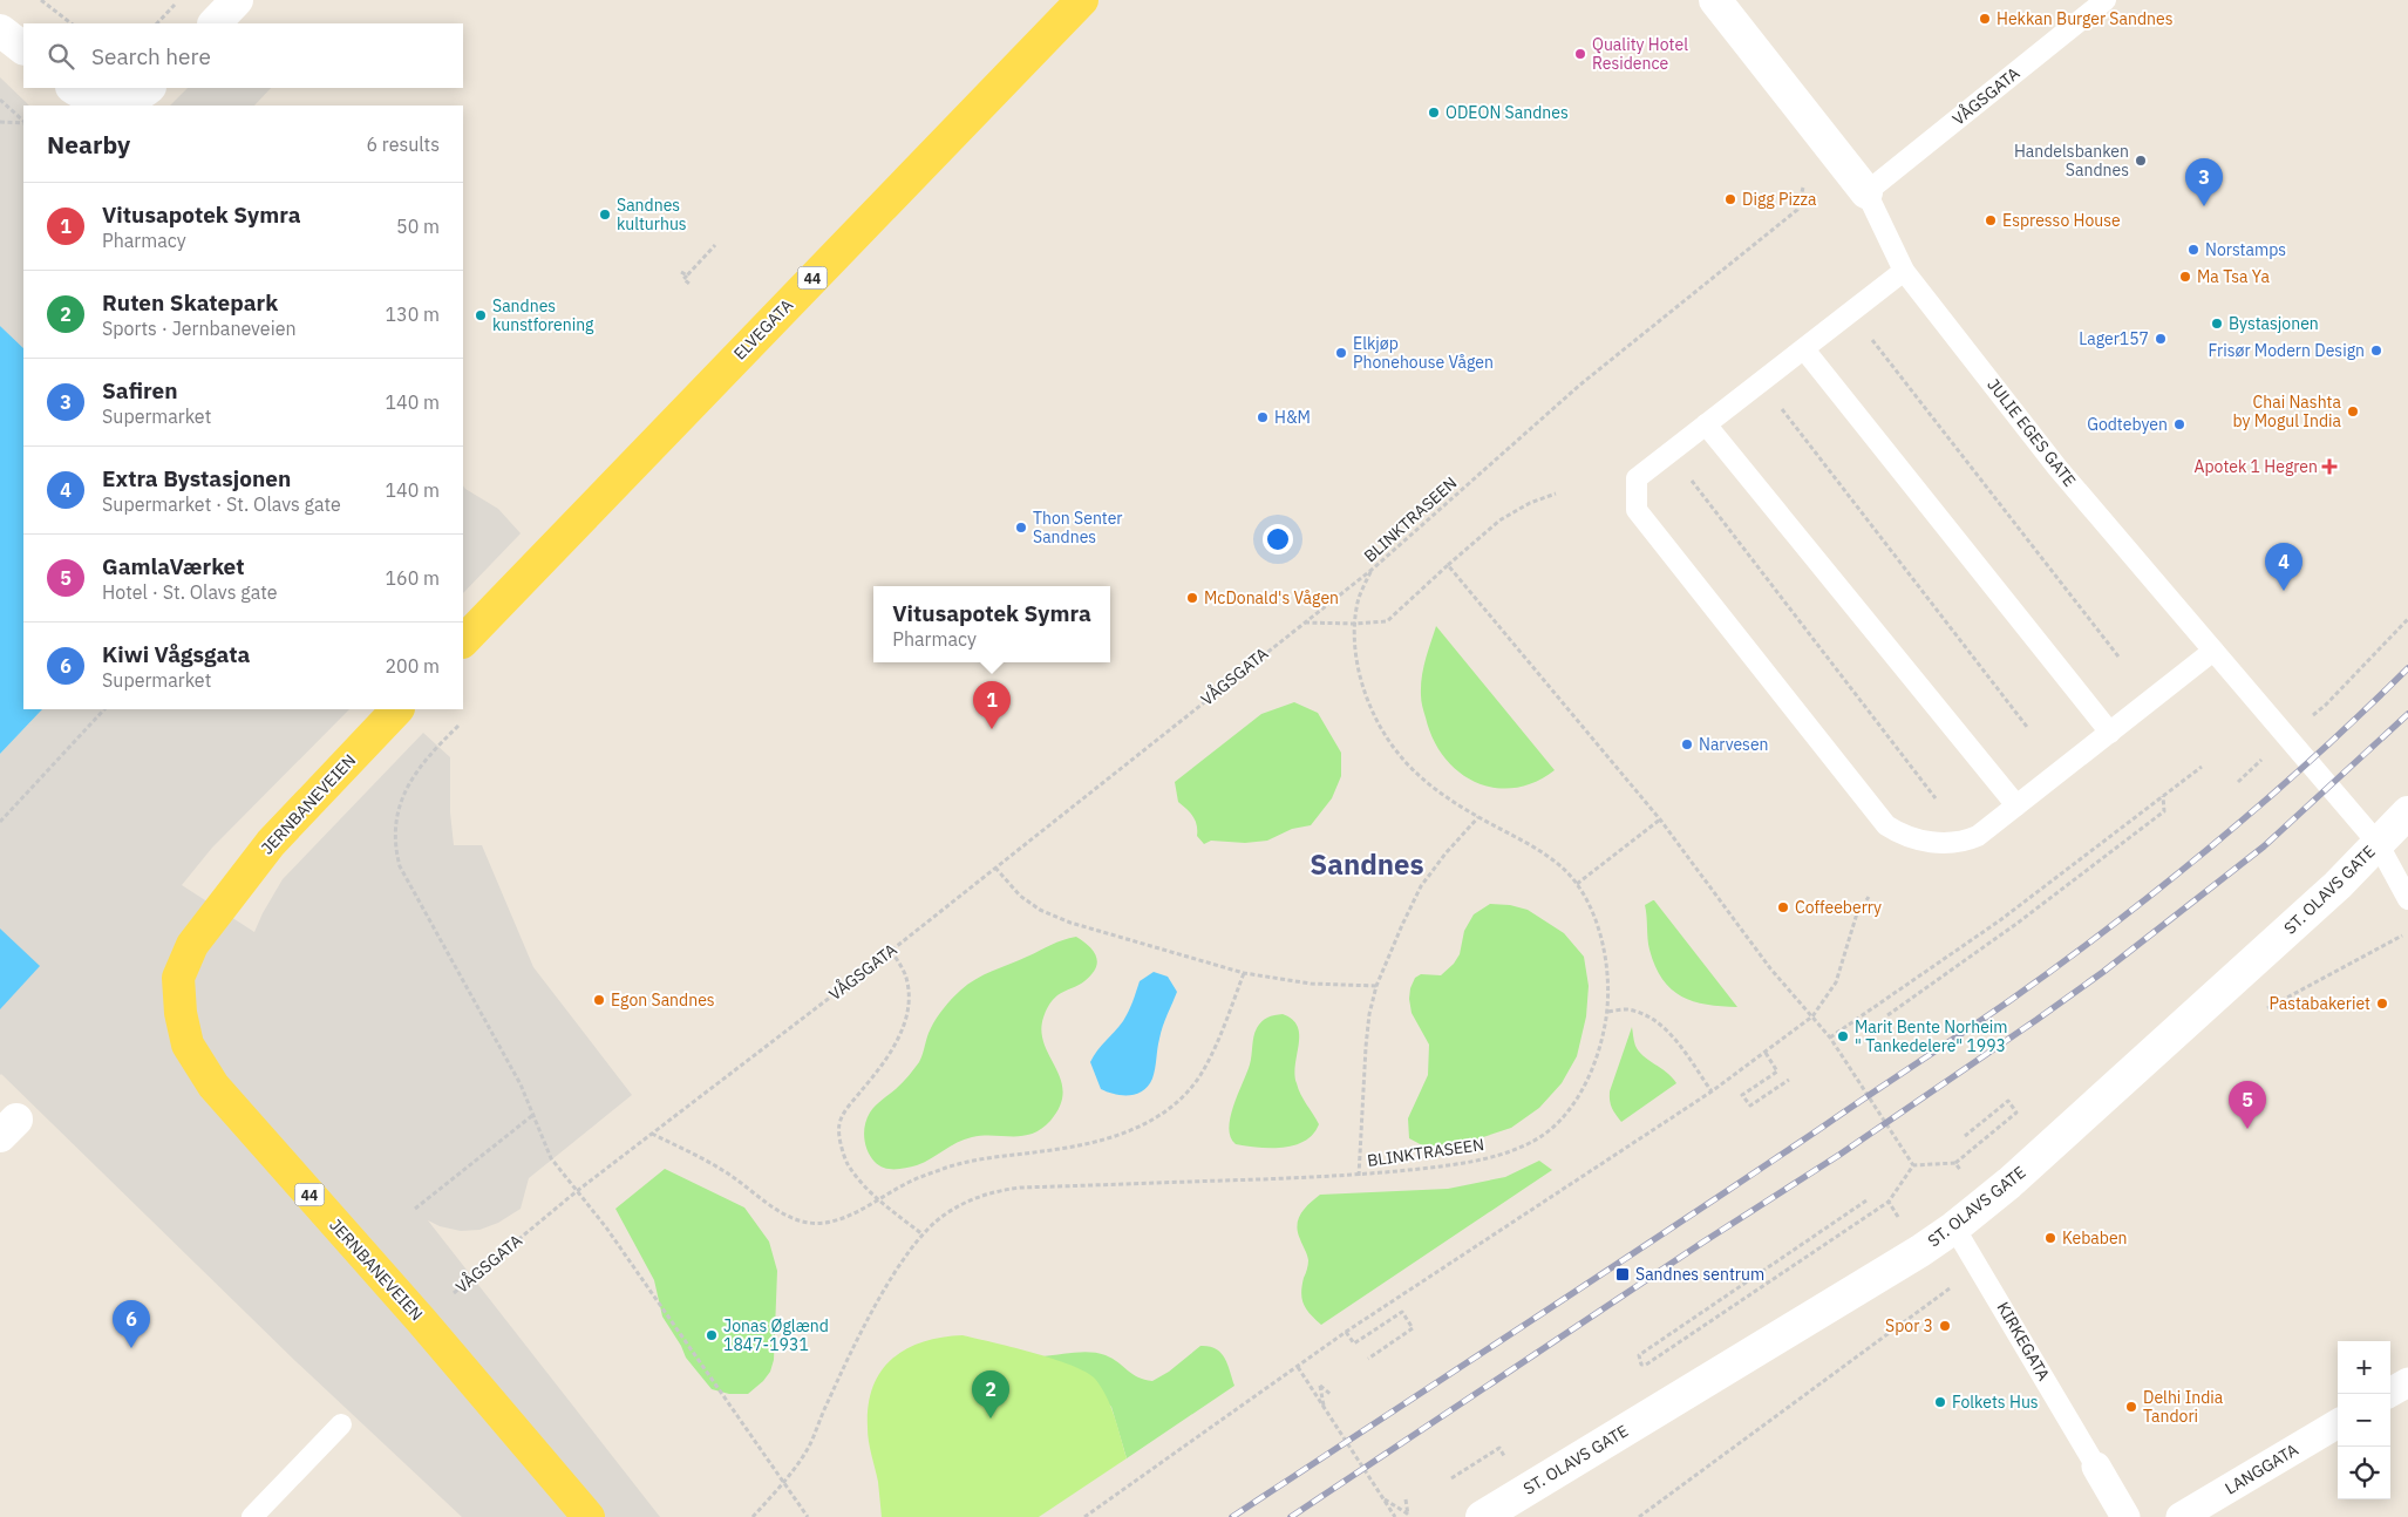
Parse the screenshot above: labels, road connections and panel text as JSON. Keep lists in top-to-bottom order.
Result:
{
  "streets": {
    "main road": ["44", "ELVEGATA", "JERNBANEVEIEN"],
    "street": [
      "JULIE EGES GATE",
      "ST. OLAVS GATE",
      "KIRKEGATA",
      "LANGGATA"
    ],
    "lane": ["VÅGSGATA"],
    "path": ["BLINKTRASEEN"]
  },
  "crossings": [
    ["VÅGSGATA", "JULIE EGES GATE"],
    ["VÅGSGATA", "BLINKTRASEEN"],
    ["VÅGSGATA", "JERNBANEVEIEN"],
    ["JULIE EGES GATE", "ST. OLAVS GATE"],
    ["ST. OLAVS GATE", "KIRKEGATA"]
  ],
  "districts": ["Sandnes"],
  "places": {
    "other": [
      "Hekkan Burger Sandnes",
      "Quality Hotel Residence",
      "ODEON Sandnes",
      "Handelsbanken Sandnes",
      "Digg Pizza",
      "Sandnes kulturhus",
      "Espresso House",
      "Norstamps",
      "Ma Tsa Ya",
      "Sandnes kunstforening",
      "Bystasjonen",
      "Lager157",
      "Frisør Modern Design",
      "Elkjøp Phonehouse Vågen",
      "Chai Nashta by Mogul India",
      "H&M",
      "Godtebyen",
      "Thon Senter Sandnes",
      "McDonald's Vågen",
      "Narvesen",
      "Coffeeberry",
      "Egon Sandnes",
      "Pastabakeriet",
      "Marit Bente Norheim \" Tankedelere\" 1993",
      "Kebaben",
      "Spor 3",
      "Jonas Øglænd 1847-1931",
      "Folkets Hus",
      "Delhi India Tandori"
    ],
    "health": ["Apotek 1 Hegren"],
    "transit": ["Sandnes sentrum"]
  },
  "page": {
    "search": "Search here",
    "heading": ["Nearby", "6 results"],
    "pins": [
      "3",
      "4",
      "1",
      "5",
      "6",
      "2"
    ],
    "list": [
      {
        "mark": "1",
        "name": "Vitusapotek Symra",
        "note": "Pharmacy",
        "value": "50 m"
      },
      {
        "mark": "2",
        "name": "Ruten Skatepark",
        "note": "Sports · Jernbaneveien",
        "value": "130 m"
      },
      {
        "mark": "3",
        "name": "Safiren",
        "note": "Supermarket",
        "value": "140 m"
      },
      {
        "mark": "4",
        "name": "Extra Bystasjonen",
        "note": "Supermarket · St. Olavs gate",
        "value": "140 m"
      },
      {
        "mark": "5",
        "name": "GamlaVærket",
        "note": "Hotel · St. Olavs gate",
        "value": "160 m"
      },
      {
        "mark": "6",
        "name": "Kiwi Vågsgata",
        "note": "Supermarket",
        "value": "200 m"
      }
    ],
    "popup": ["Vitusapotek Symra", "Pharmacy"],
    "map_buttons": ["+", "−"]
  }
}
